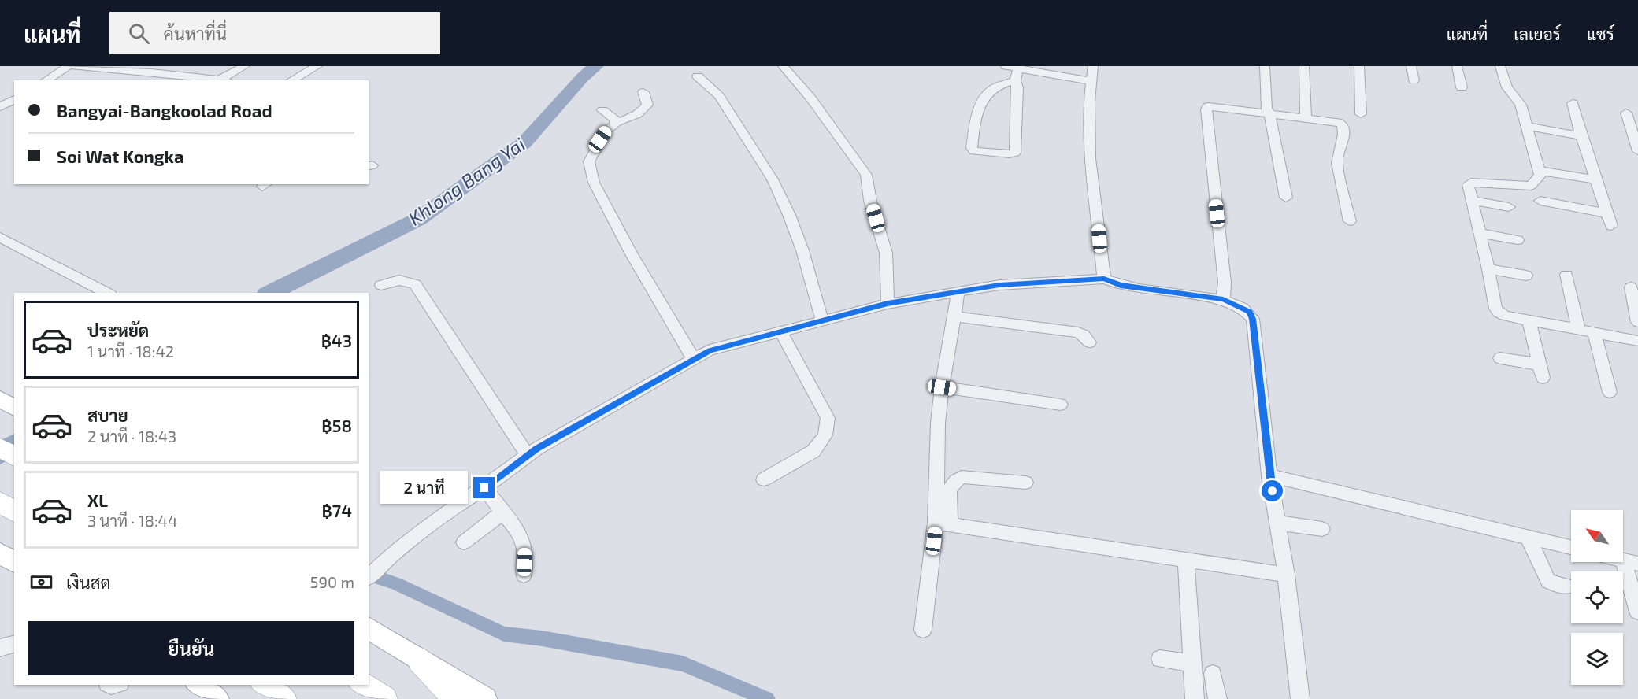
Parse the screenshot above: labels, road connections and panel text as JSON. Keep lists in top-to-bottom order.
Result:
{
  "water": ["Khlong Bang Yai"],
  "north": "top left",
  "page": {
    "header": "แผนที่",
    "search": "ค้นหาที่นี่",
    "nav": ["แผนที่", "เลเยอร์", "แชร์"],
    "banner": ["Bangyai-Bangkoolad Road", "Soi Wat Kongka"],
    "list": [
      {
        "name": "ประหยัด",
        "note": "1 นาที · 18:42",
        "value": "฿43"
      },
      {
        "name": "สบาย",
        "note": "2 นาที · 18:43",
        "value": "฿58"
      },
      {
        "name": "XL",
        "note": "3 นาที · 18:44",
        "value": "฿74"
      }
    ],
    "bubble": "2 นาที",
    "pay": ["เงินสด", "590 m"],
    "buttons": "ยืนยัน"
  }
}
